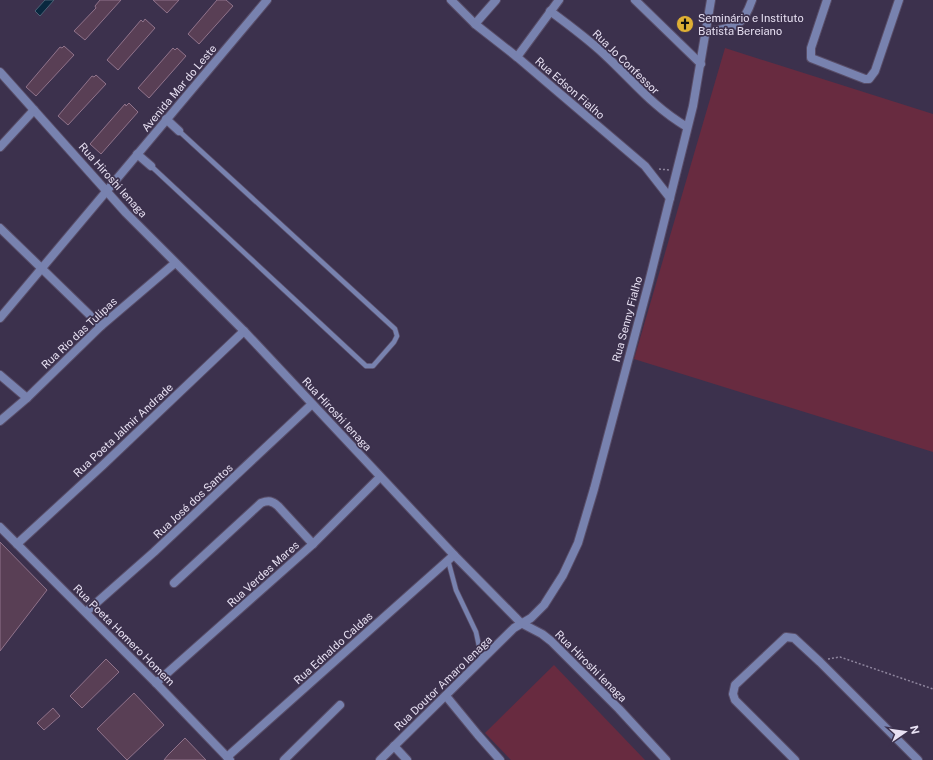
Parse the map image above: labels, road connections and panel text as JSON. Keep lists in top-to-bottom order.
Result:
{
  "streets": {
    "street": [
      "Rua Jo Confessor",
      "Avenida Mar do Leste",
      "Rua Edson Fialho",
      "Rua Hiroshi Ienaga",
      "Rua Senny Fialho",
      "Rua Rio das Tulipas",
      "Rua Poeta Jalmir Andrade",
      "Rua José dos Santos",
      "Rua Verdes Mares",
      "Rua Poeta Homero Homem",
      "Rua Ednaldo Caldas",
      "Rua Doutor Amaro Ienaga"
    ]
  },
  "crossings": [
    ["Rua Jo Confessor", "Rua Senny Fialho"],
    ["Avenida Mar do Leste", "Rua Hiroshi Ienaga"],
    ["Rua Edson Fialho", "Rua Senny Fialho"],
    ["Rua Hiroshi Ienaga", "Rua Senny Fialho"],
    ["Rua Hiroshi Ienaga", "Rua Rio das Tulipas"],
    ["Rua Hiroshi Ienaga", "Rua Poeta Jalmir Andrade"],
    ["Rua Hiroshi Ienaga", "Rua José dos Santos"],
    ["Rua Hiroshi Ienaga", "Rua Verdes Mares"],
    ["Rua Hiroshi Ienaga", "Rua Ednaldo Caldas"],
    ["Rua Hiroshi Ienaga", "Rua Doutor Amaro Ienaga"],
    ["Rua Senny Fialho", "Rua Doutor Amaro Ienaga"],
    ["Rua Poeta Jalmir Andrade", "Rua Poeta Homero Homem"],
    ["Rua José dos Santos", "Rua Poeta Homero Homem"],
    ["Rua Verdes Mares", "Rua Poeta Homero Homem"],
    ["Rua Poeta Homero Homem", "Rua Ednaldo Caldas"]
  ],
  "places": {
    "church": ["Seminário e Instituto Batista Bereiano"]
  },
  "north": "right"
}
